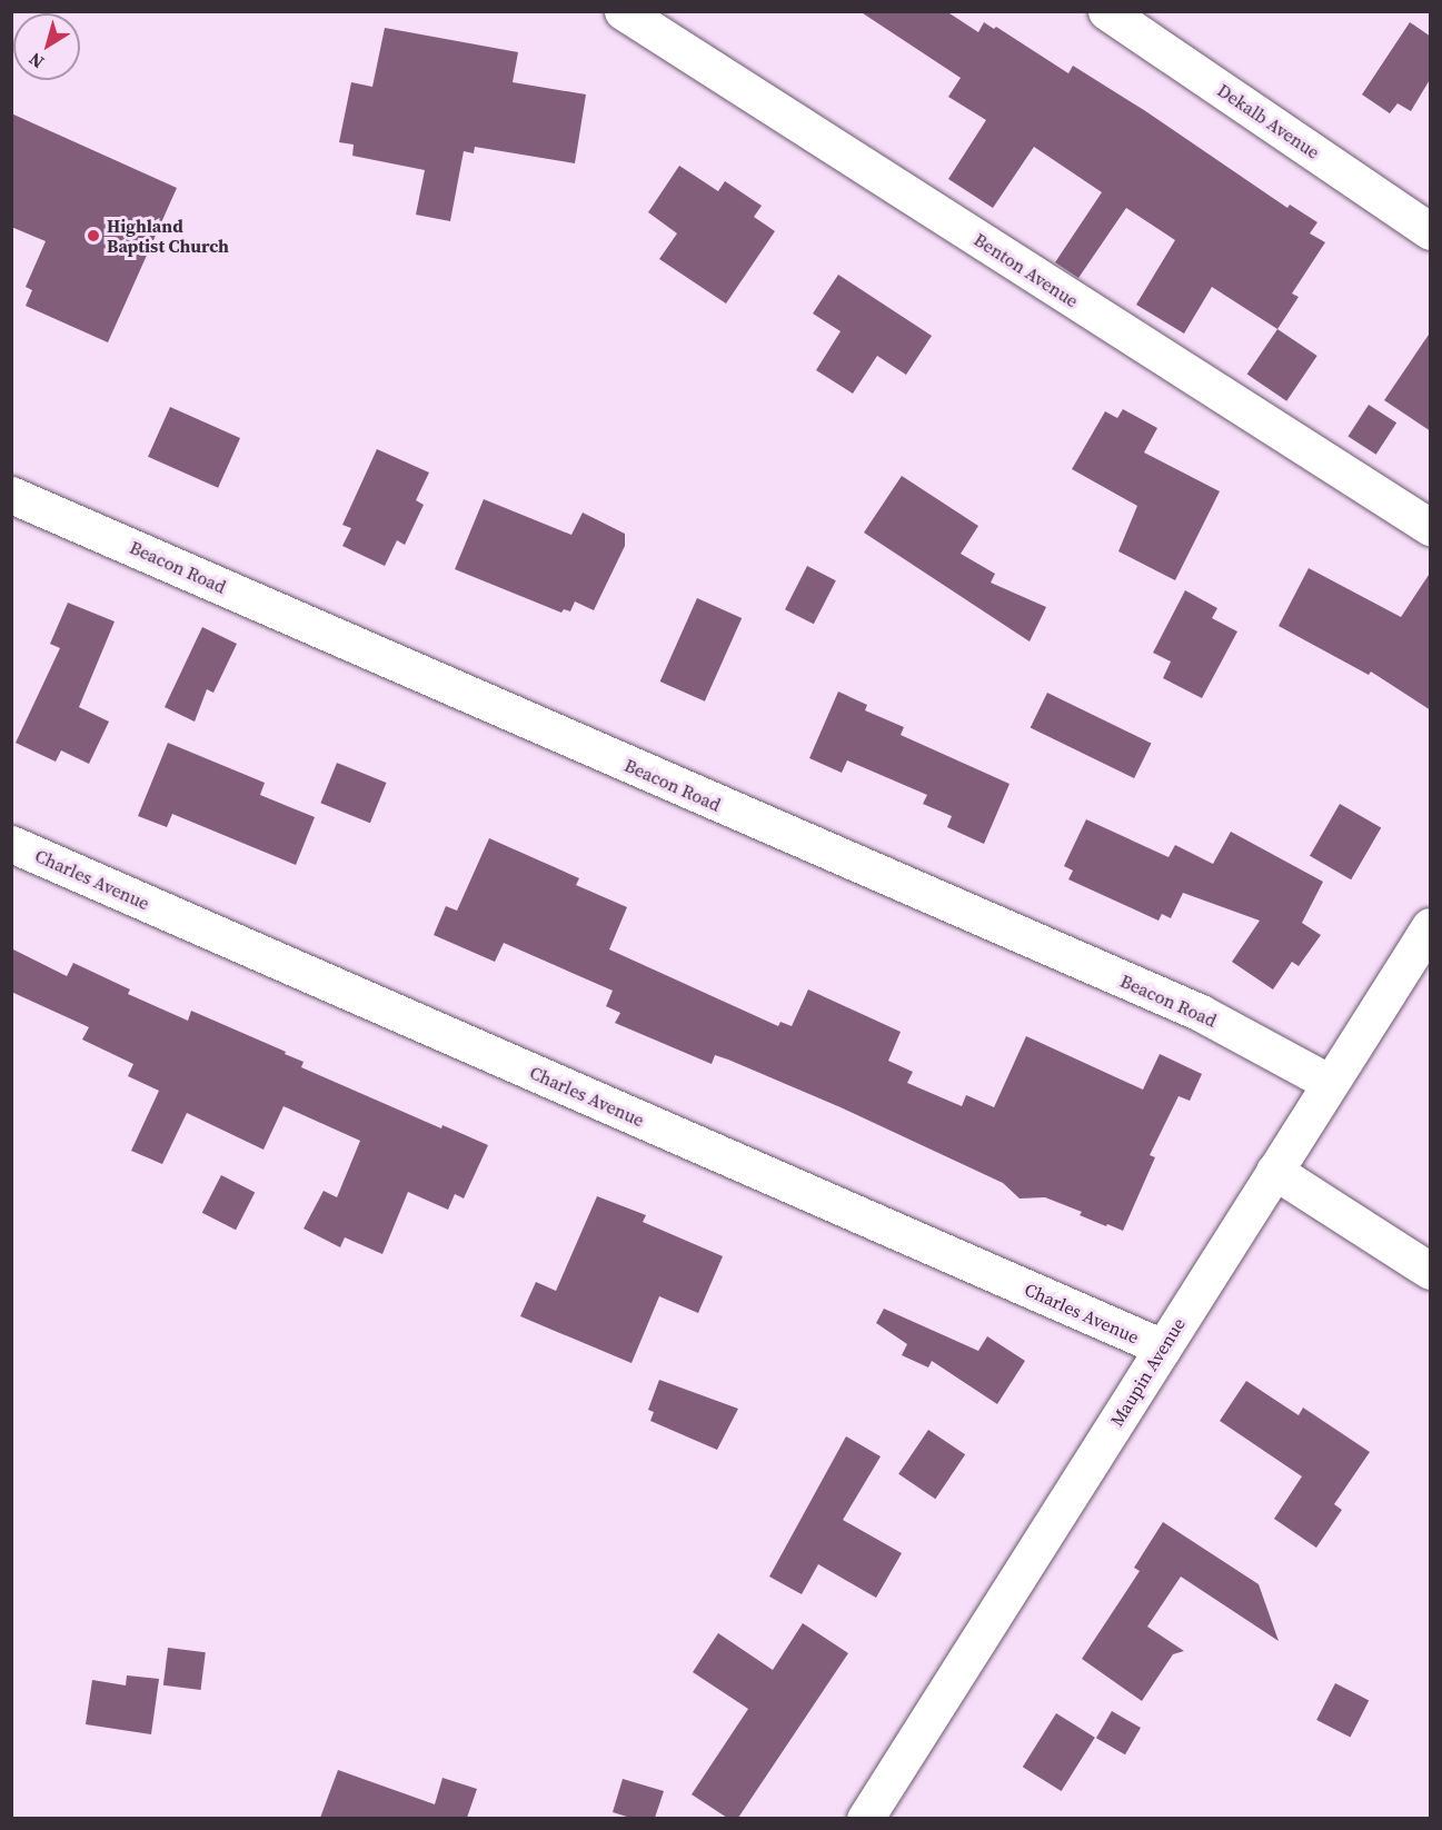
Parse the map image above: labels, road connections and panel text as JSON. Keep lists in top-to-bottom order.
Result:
{
  "streets": {
    "street": [
      "Dekalb Avenue",
      "Benton Avenue",
      "Beacon Road",
      "Charles Avenue",
      "Maupin Avenue"
    ]
  },
  "crossings": [
    ["Beacon Road", "Maupin Avenue"],
    ["Charles Avenue", "Maupin Avenue"]
  ],
  "places": ["Highland Baptist Church"],
  "north": "bottom left"
}
